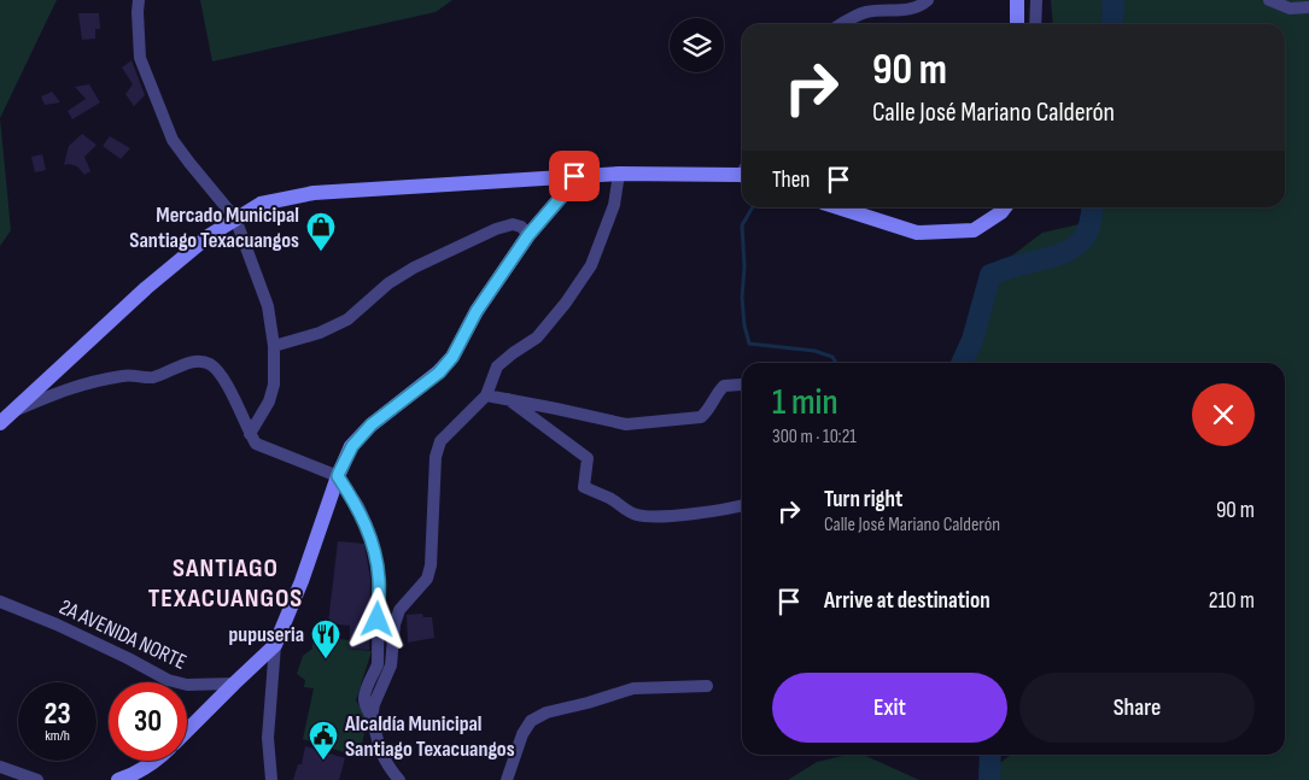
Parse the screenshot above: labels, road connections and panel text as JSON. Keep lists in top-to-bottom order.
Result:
{
  "streets": {
    "street": ["2A AVENIDA NORTE"]
  },
  "districts": ["SANTIAGO TEXACUANGOS"],
  "places": {
    "shop": ["Mercado Municipal Santiago Texacuangos"],
    "restaurant": ["pupuseria"],
    "public building": ["Alcaldía Municipal Santiago Texacuangos"]
  },
  "page": {
    "turn": ["90 m", "Calle José Mariano Calderón"],
    "then": "Then",
    "heading": ["1 min", "300 m · 10:21"],
    "list": [
      {
        "name": "Turn right",
        "note": "Calle José Mariano Calderón",
        "value": "90 m"
      },
      {
        "name": "Arrive at destination",
        "value": "210 m"
      }
    ],
    "buttons": ["Exit", "Share"],
    "speed": "23 km/h",
    "limit": "30"
  }
}
